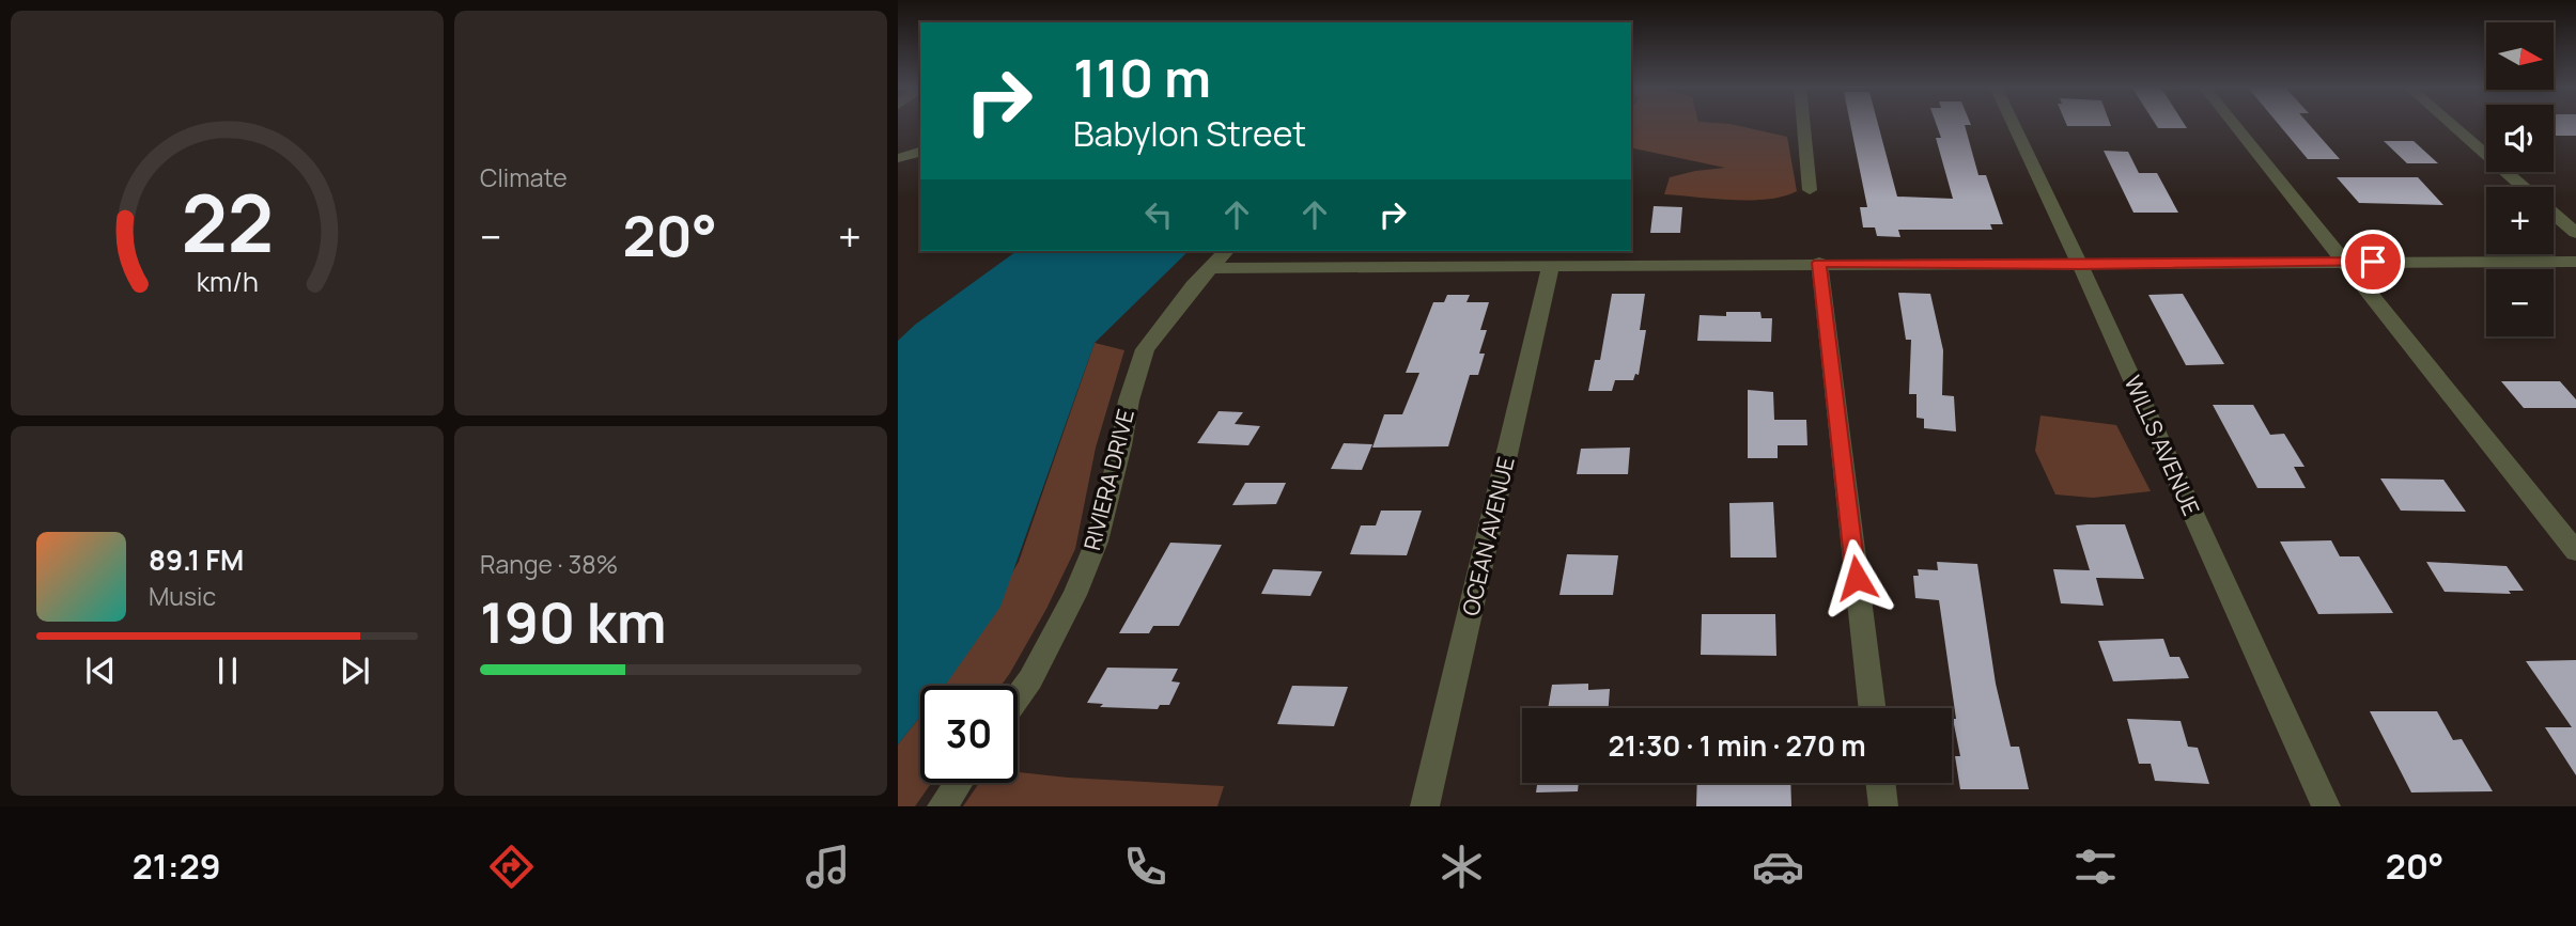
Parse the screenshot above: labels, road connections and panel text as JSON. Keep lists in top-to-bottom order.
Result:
{
  "streets": {
    "street": ["WILLS AVENUE", "RIVIERA DRIVE", "OCEAN AVENUE"]
  },
  "north": "right",
  "page": {
    "tile": [
      "Climate",
      ["Range · 38%", "190 km"]
    ],
    "map_buttons": ["+", "−"],
    "turn": ["110 m", "Babylon Street"],
    "heat": ["−", "20°", "+"],
    "song": ["89.1 FM", "Music"],
    "limit": "30",
    "trip": "21:30 · 1 min · 270 m",
    "tabs": ["21:29", "20°"],
    "gauge": ["22", "km/h"]
  }
}
